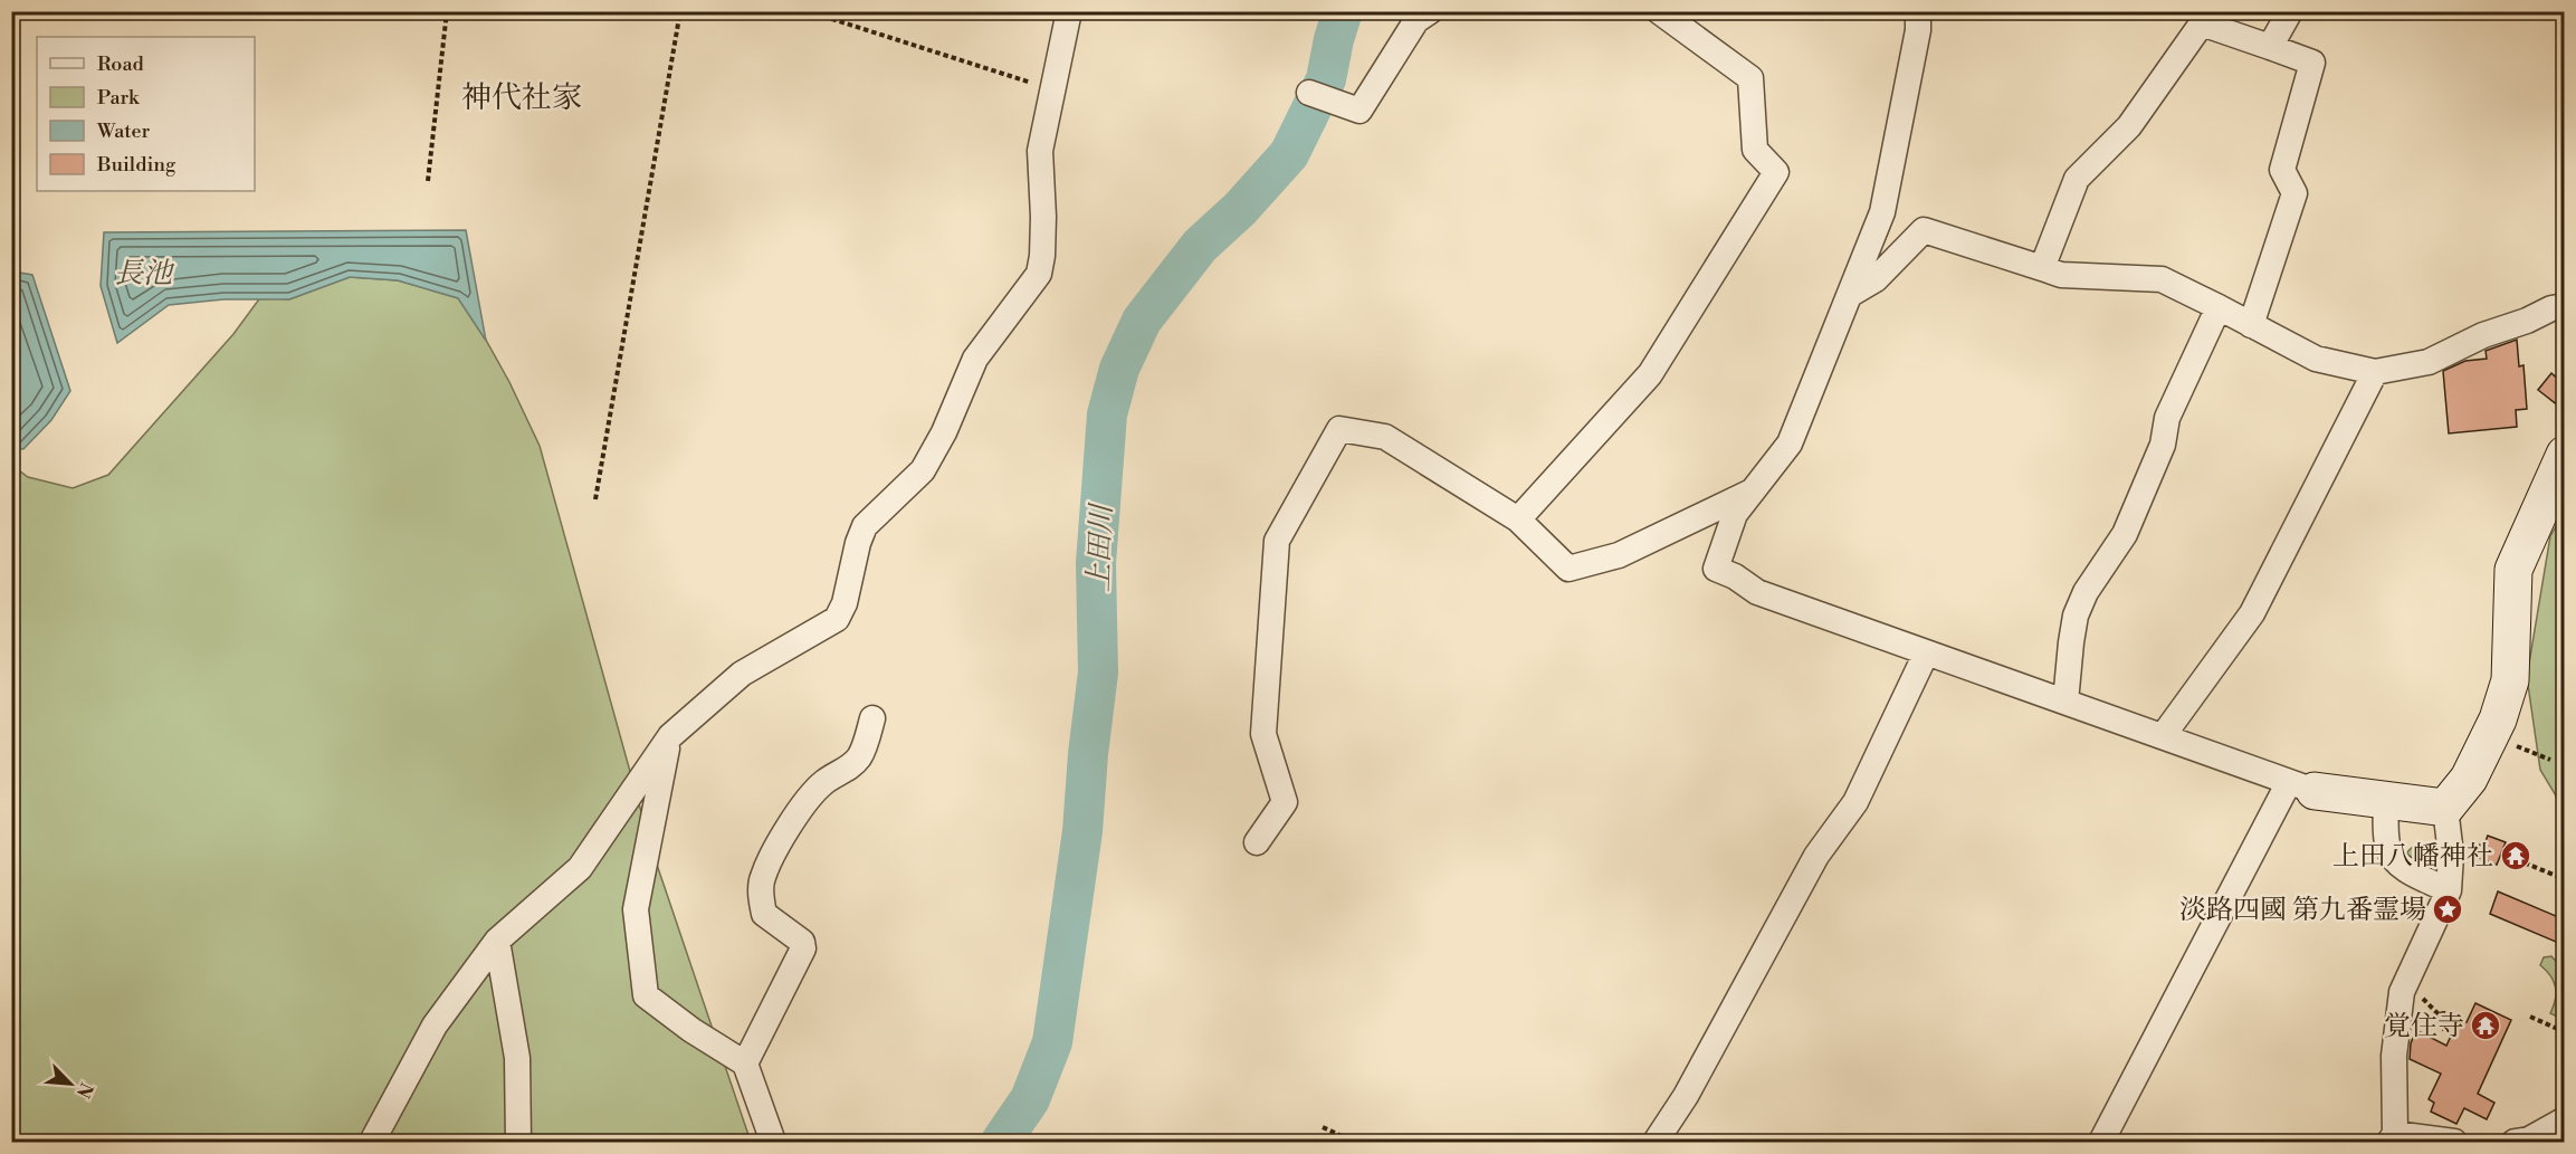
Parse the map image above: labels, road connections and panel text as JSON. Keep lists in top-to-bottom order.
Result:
{
  "districts": ["神代社家"],
  "water": ["長池", "上田川"],
  "places": {
    "temple": ["上田八幡神社", "覚住寺"],
    "place": ["淡路四國 第九番霊場"]
  },
  "legend": [
    "Road",
    "Park",
    "Water",
    "Building"
  ],
  "north": "bottom right"
}
